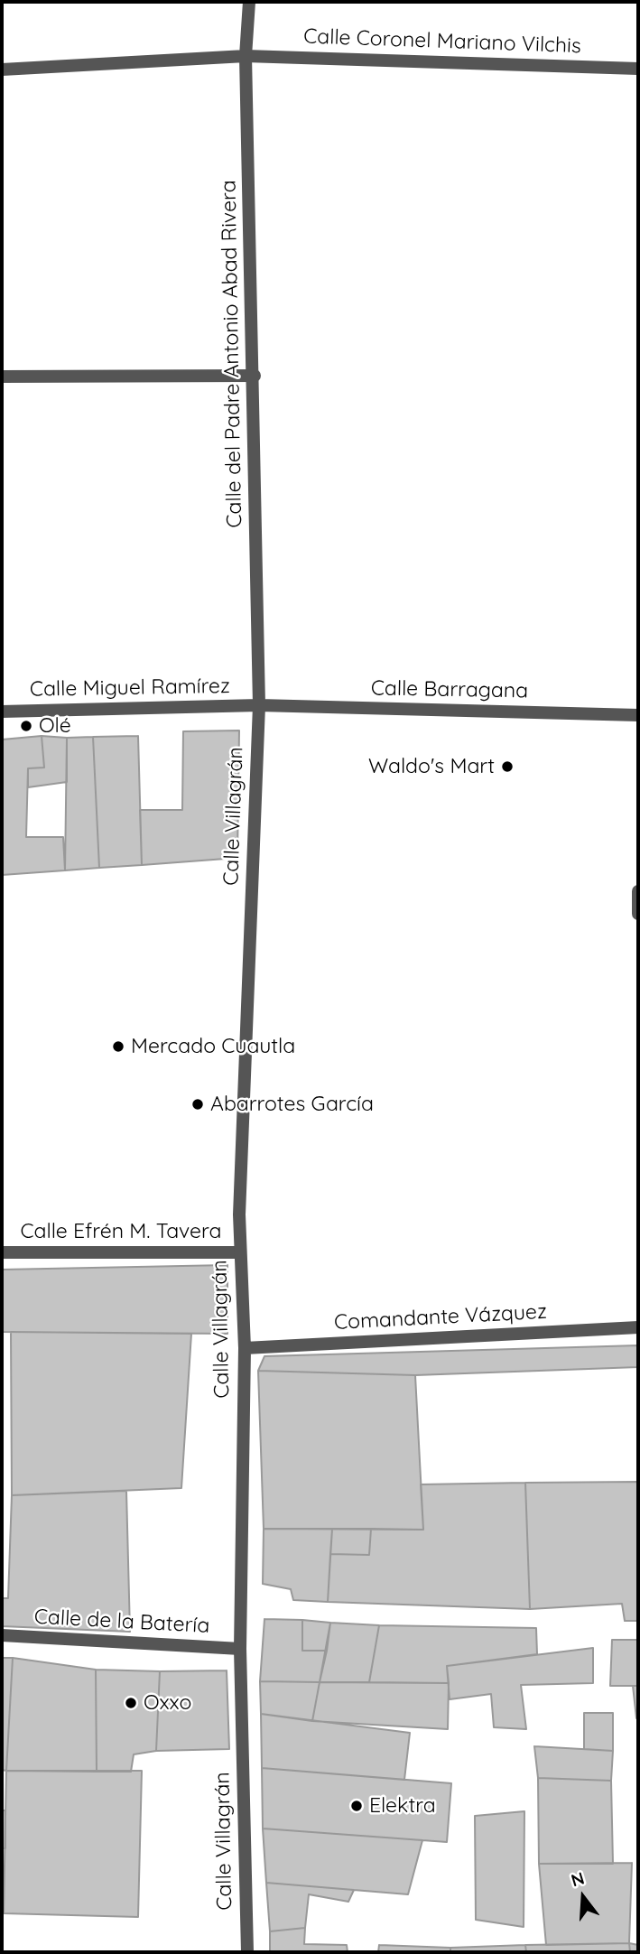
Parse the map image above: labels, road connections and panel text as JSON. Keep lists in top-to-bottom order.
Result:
{
  "streets": {
    "street": [
      "Calle Coronel Mariano Vilchis",
      "Calle del Padre Antonio Abad Rivera",
      "Calle Miguel Ramírez",
      "Calle Barragana",
      "Calle Villagrán",
      "Calle Efrén M. Tavera",
      "Comandante Vázquez",
      "Calle de la Batería"
    ]
  },
  "crossings": [
    ["Calle Coronel Mariano Vilchis", "Calle del Padre Antonio Abad Rivera"],
    ["Calle del Padre Antonio Abad Rivera", "Calle Miguel Ramírez"],
    ["Calle del Padre Antonio Abad Rivera", "Calle Barragana"],
    ["Calle del Padre Antonio Abad Rivera", "Calle Villagrán"],
    ["Calle Miguel Ramírez", "Calle Barragana"],
    ["Calle Miguel Ramírez", "Calle Villagrán"],
    ["Calle Barragana", "Calle Villagrán"],
    ["Calle Villagrán", "Calle Efrén M. Tavera"],
    ["Calle Villagrán", "Comandante Vázquez"],
    ["Calle Villagrán", "Calle de la Batería"]
  ],
  "places": [
    "Olé",
    "Waldo's Mart",
    "Mercado Cuautla",
    "Abarrotes García",
    "Oxxo",
    "Elektra"
  ],
  "north": "top"
}
